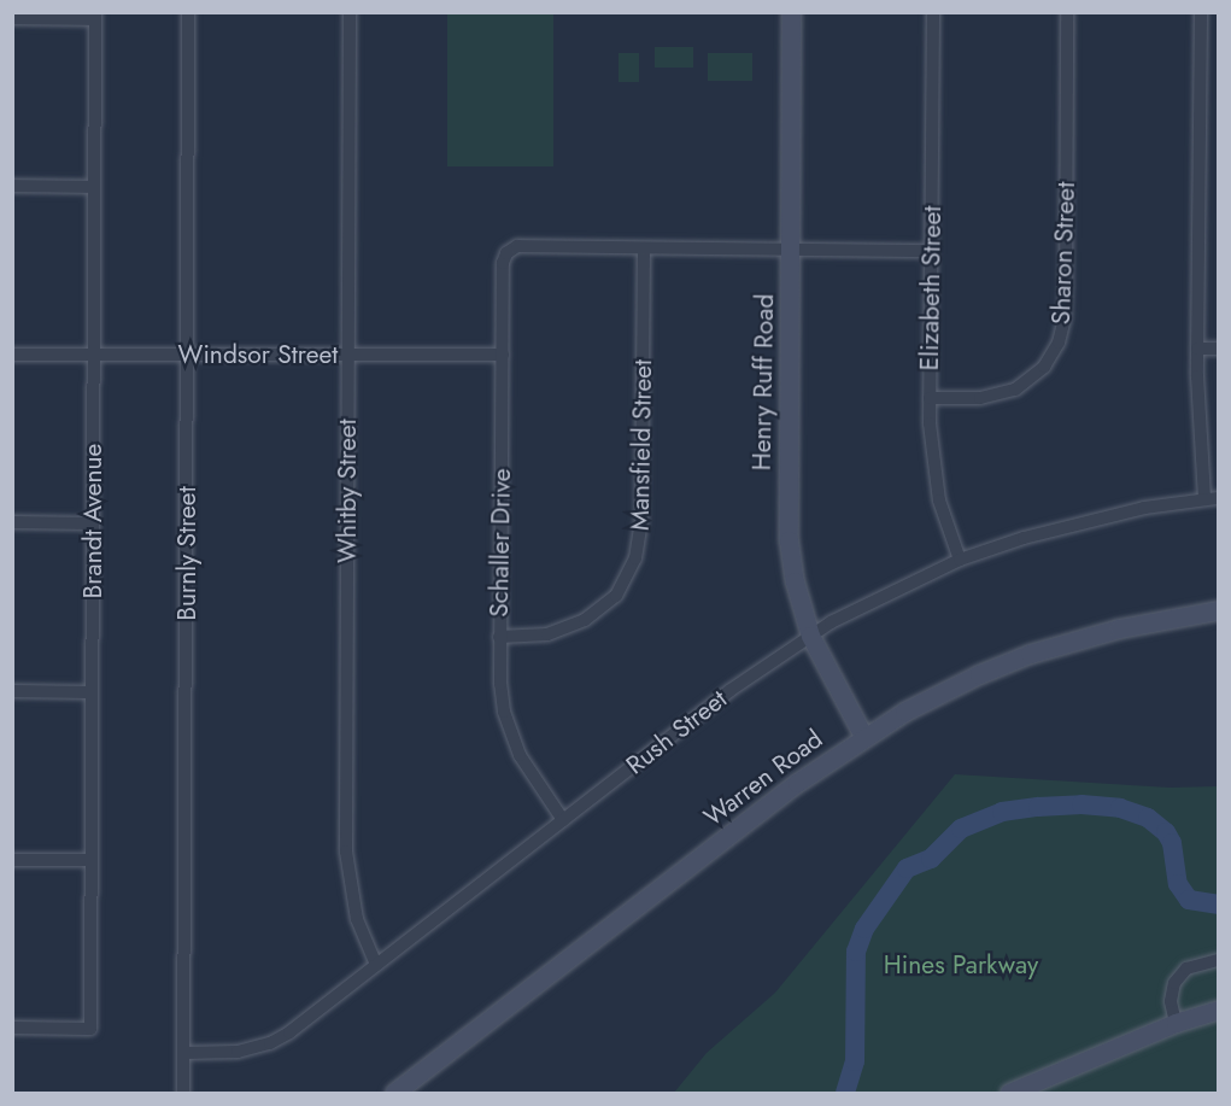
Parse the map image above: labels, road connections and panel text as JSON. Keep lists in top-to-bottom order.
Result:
{
  "streets": {
    "street": [
      "Sharon Street",
      "Elizabeth Street",
      "Windsor Street",
      "Henry Ruff Road",
      "Mansfield Street",
      "Whitby Street",
      "Brandt Avenue",
      "Schaller Drive",
      "Burnly Street",
      "Rush Street",
      "Warren Road"
    ]
  },
  "crossings": [
    ["Sharon Street", "Elizabeth Street"],
    ["Elizabeth Street", "Rush Street"],
    ["Windsor Street", "Whitby Street"],
    ["Windsor Street", "Brandt Avenue"],
    ["Windsor Street", "Schaller Drive"],
    ["Windsor Street", "Burnly Street"],
    ["Henry Ruff Road", "Rush Street"],
    ["Henry Ruff Road", "Warren Road"],
    ["Mansfield Street", "Schaller Drive"],
    ["Whitby Street", "Rush Street"],
    ["Schaller Drive", "Rush Street"],
    ["Burnly Street", "Rush Street"]
  ],
  "parks": ["Hines Parkway"]
}
